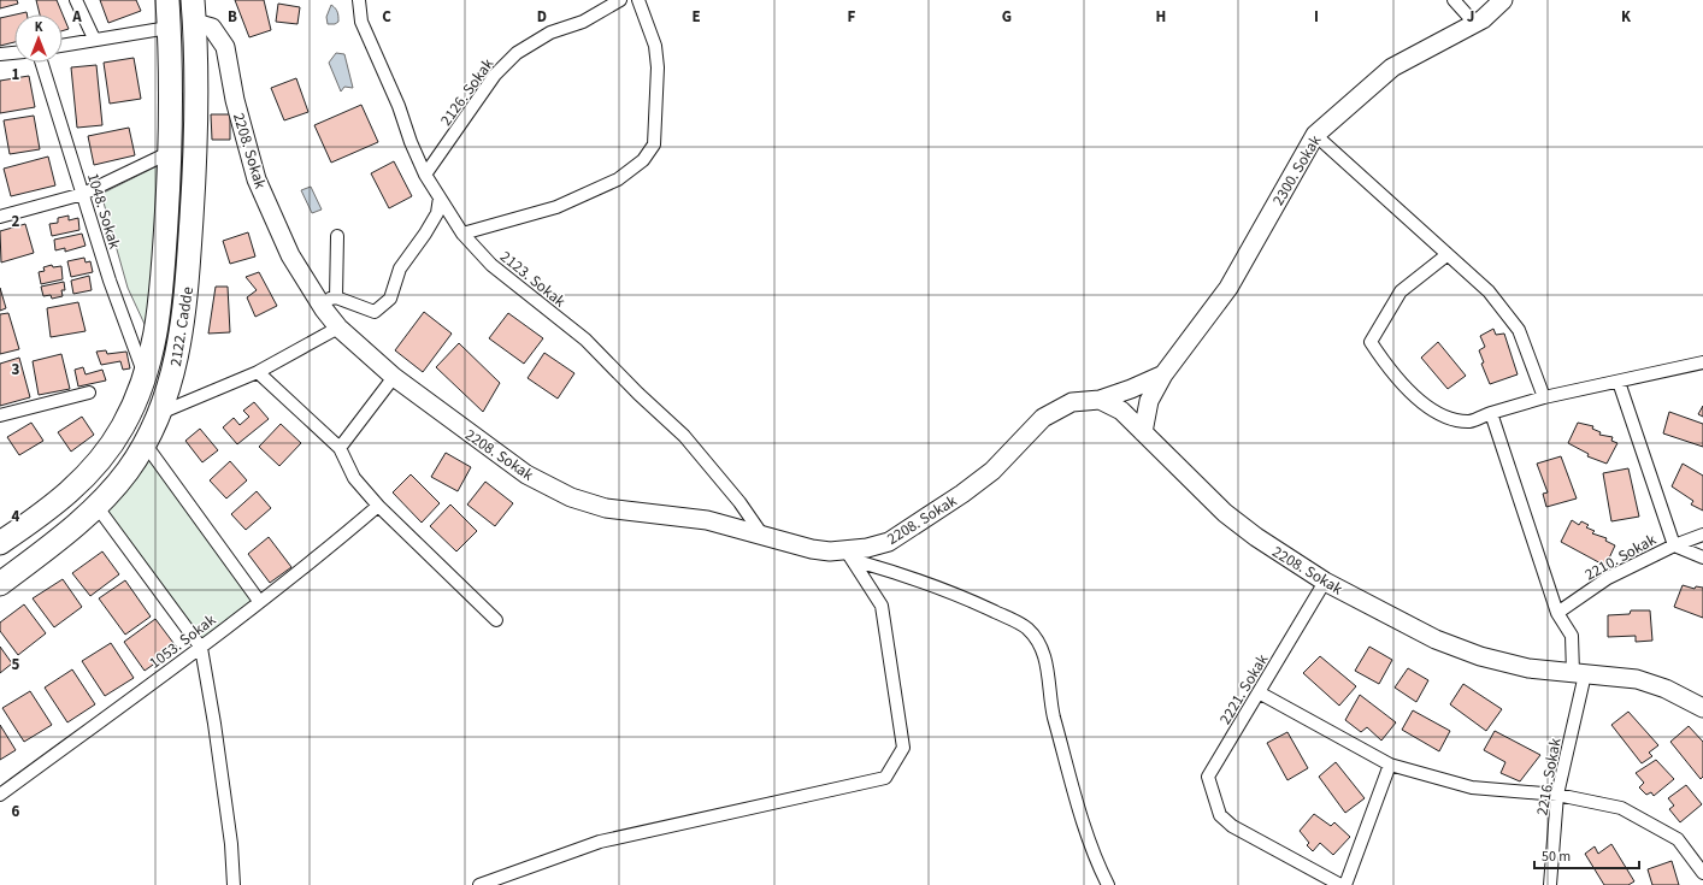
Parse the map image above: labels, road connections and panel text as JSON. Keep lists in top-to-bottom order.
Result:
{
  "streets": {
    "highway": ["2122. Cadde"],
    "street": [
      "2126. Sokak",
      "2208. Sokak",
      "2300. Sokak",
      "1048. Sokak",
      "2123. Sokak",
      "2210. Sokak",
      "1053. Sokak",
      "2221. Sokak",
      "2216. Sokak"
    ]
  },
  "crossings": [
    ["2126. Sokak", "2123. Sokak"],
    ["2208. Sokak", "2123. Sokak"],
    ["2208. Sokak", "2122. Cadde"],
    ["2208. Sokak", "2221. Sokak"],
    ["2208. Sokak", "2216. Sokak"],
    ["1048. Sokak", "2122. Cadde"],
    ["2210. Sokak", "2216. Sokak"]
  ],
  "scale_bar": "50 m",
  "north": "top",
  "grid": {
    "columns": [
      "A",
      "B",
      "C",
      "D",
      "E",
      "F",
      "G",
      "H",
      "I",
      "J",
      "K"
    ],
    "rows": [
      "1",
      "2",
      "3",
      "4",
      "5",
      "6"
    ]
  }
}
